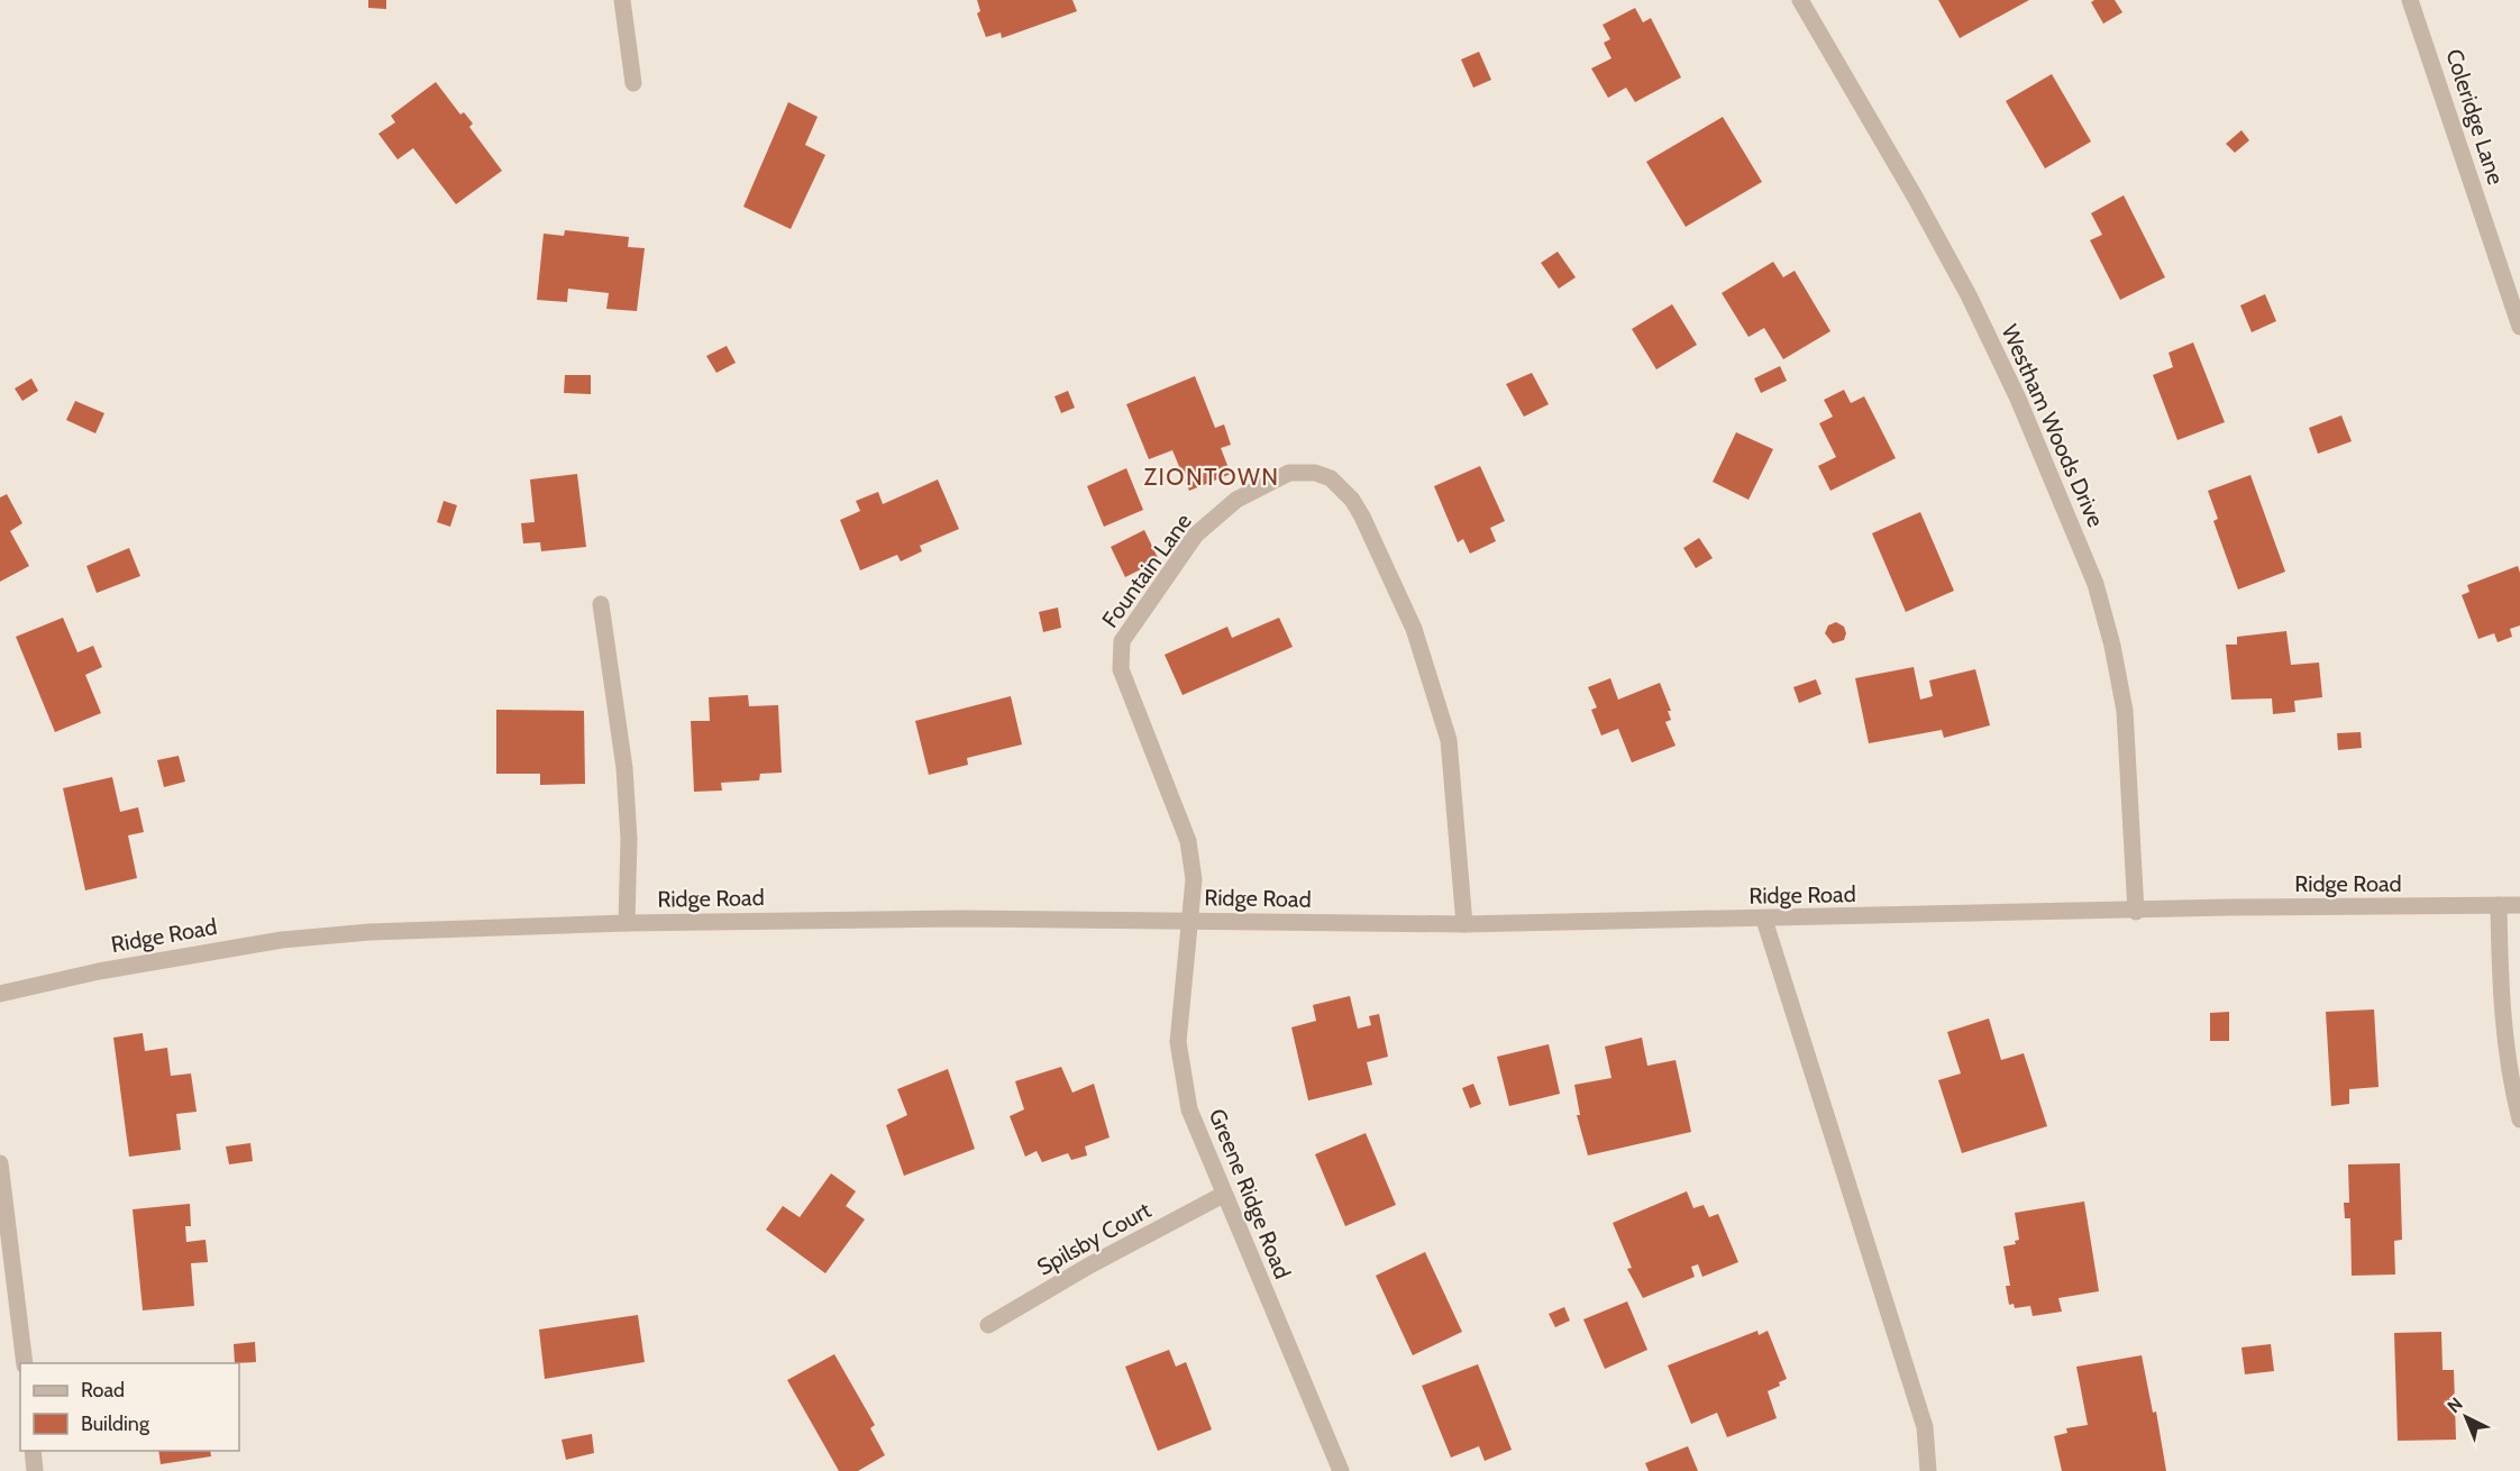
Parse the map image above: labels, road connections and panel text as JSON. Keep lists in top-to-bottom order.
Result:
{
  "streets": {
    "street": [
      "Coleridge Lane",
      "Westham Woods Drive",
      "Fountain Lane",
      "Ridge Road",
      "Greene Ridge Road",
      "Spilsby Court"
    ]
  },
  "crossings": [
    ["Westham Woods Drive", "Ridge Road"],
    ["Fountain Lane", "Ridge Road"],
    ["Fountain Lane", "Greene Ridge Road"],
    ["Ridge Road", "Greene Ridge Road"],
    ["Greene Ridge Road", "Spilsby Court"]
  ],
  "districts": ["ZIONTOWN"],
  "legend": ["Road", "Building"],
  "north": "top left"
}
